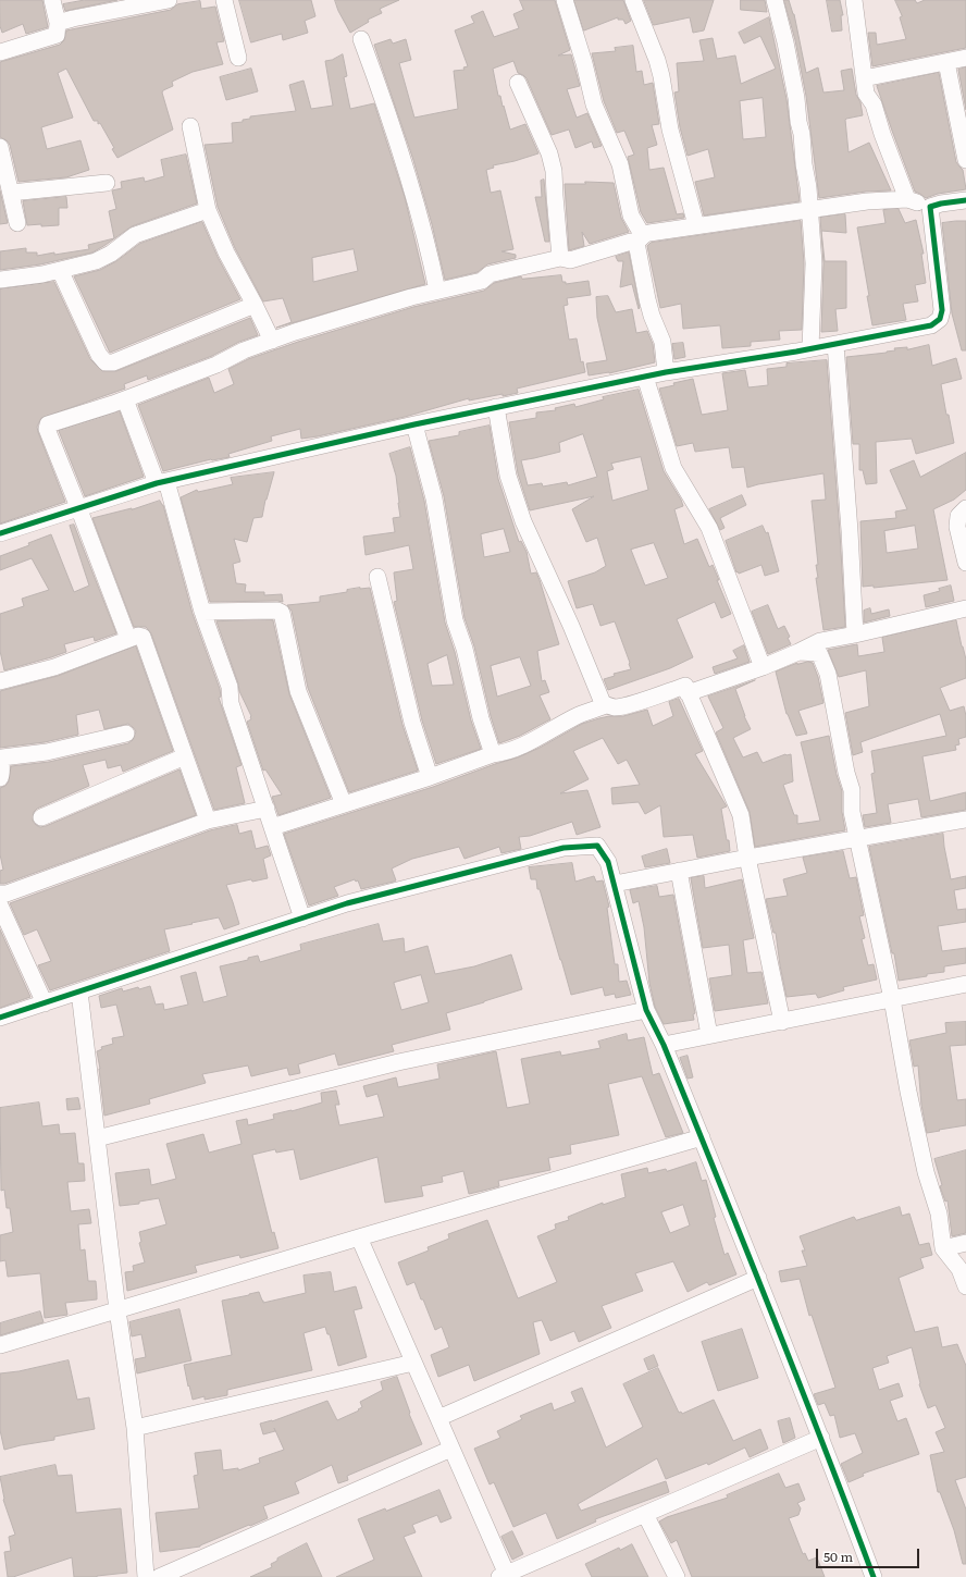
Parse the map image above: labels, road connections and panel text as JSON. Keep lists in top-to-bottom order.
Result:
{
  "scale_bar": "50 m"
}
